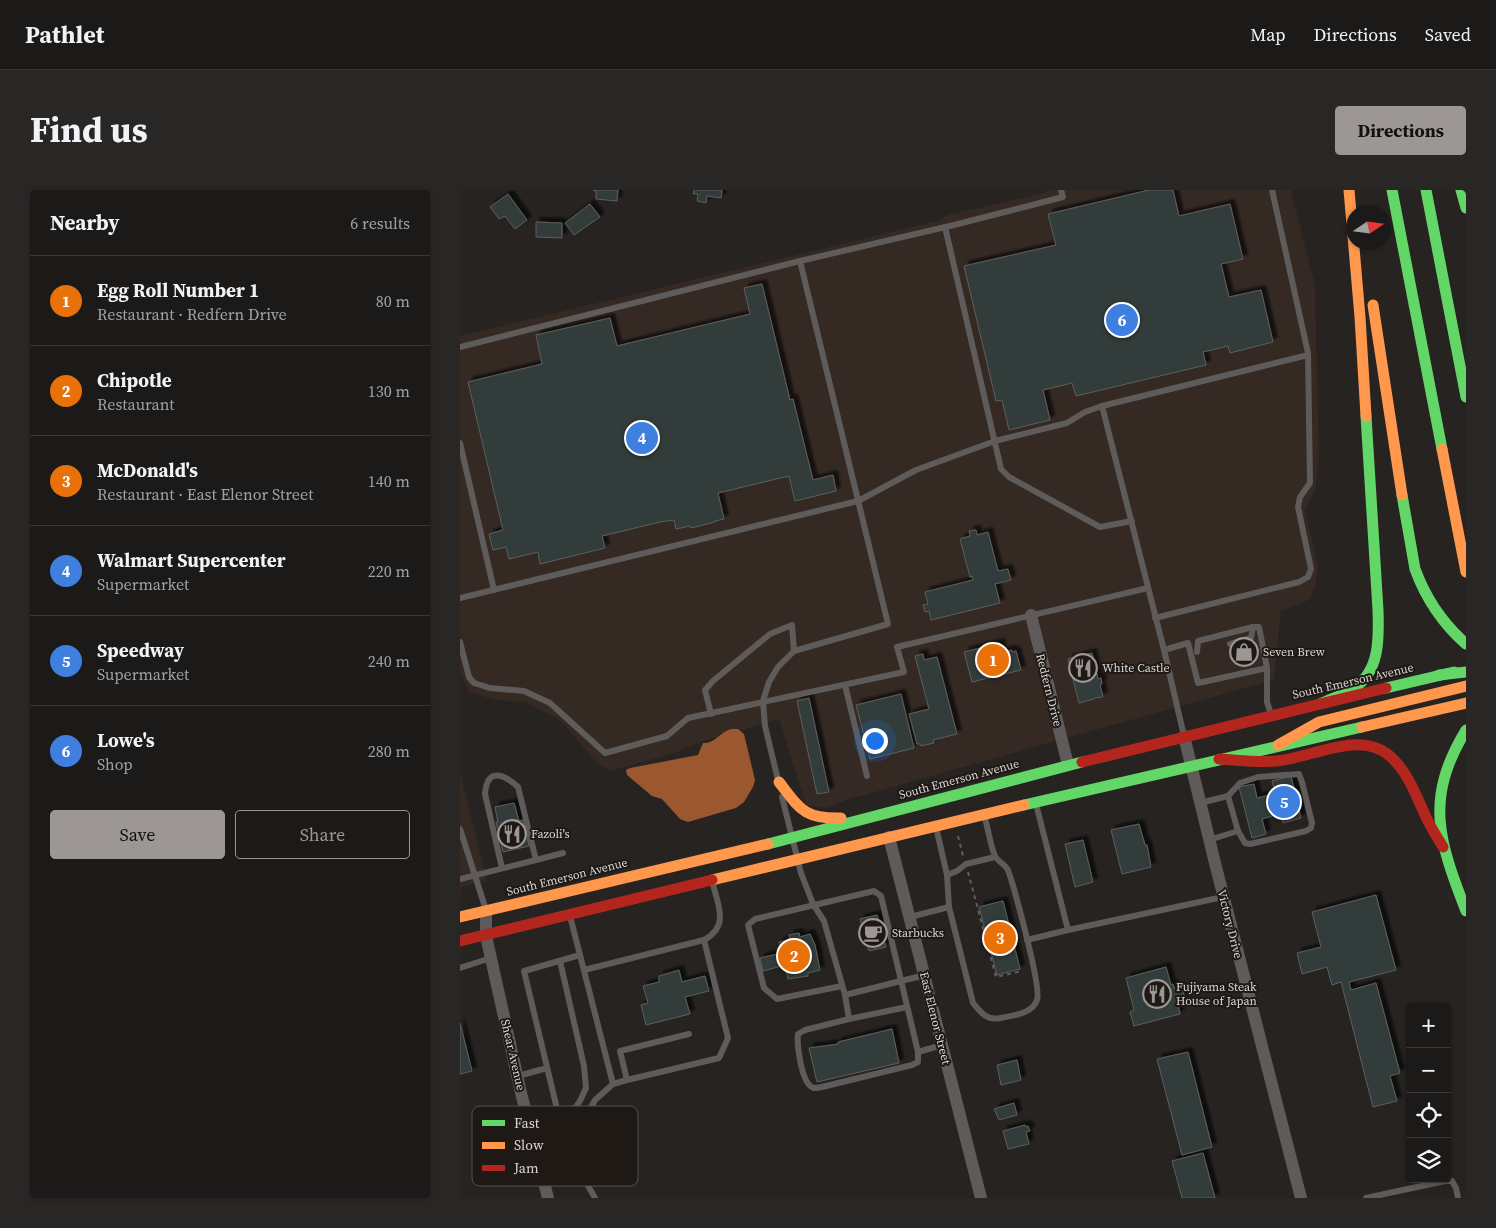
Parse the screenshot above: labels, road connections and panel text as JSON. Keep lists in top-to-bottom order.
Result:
{
  "streets": {
    "main road": ["South Emerson Avenue"],
    "street": [
      "Redfern Drive",
      "Victory Drive",
      "East Elenor Street",
      "Shear Avenue"
    ]
  },
  "crossings": [
    ["South Emerson Avenue", "Redfern Drive"],
    ["South Emerson Avenue", "Victory Drive"],
    ["South Emerson Avenue", "Shear Avenue"]
  ],
  "places": {
    "shop": ["Seven Brew"],
    "restaurant": ["White Castle", "Fazoli's", "Fujiyama Steak House of Japan"],
    "cafe": ["Starbucks"]
  },
  "legend": ["Fast", "Slow", "Jam"],
  "north": "right",
  "page": {
    "header": "Pathlet",
    "nav": ["Map", "Directions", "Saved"],
    "title": "Find us",
    "buttons": [
      "Directions",
      ["Save", "Share"]
    ],
    "heading": ["Nearby", "6 results"],
    "list": [
      {
        "mark": "1",
        "name": "Egg Roll Number 1",
        "note": "Restaurant · Redfern Drive",
        "value": "80 m"
      },
      {
        "mark": "2",
        "name": "Chipotle",
        "note": "Restaurant",
        "value": "130 m"
      },
      {
        "mark": "3",
        "name": "McDonald's",
        "note": "Restaurant · East Elenor Street",
        "value": "140 m"
      },
      {
        "mark": "4",
        "name": "Walmart Supercenter",
        "note": "Supermarket",
        "value": "220 m"
      },
      {
        "mark": "5",
        "name": "Speedway",
        "note": "Supermarket",
        "value": "240 m"
      },
      {
        "mark": "6",
        "name": "Lowe's",
        "note": "Shop",
        "value": "280 m"
      }
    ],
    "pins": [
      "6",
      "4",
      "1",
      "5",
      "3",
      "2"
    ],
    "map_buttons": ["+", "−"]
  }
}
